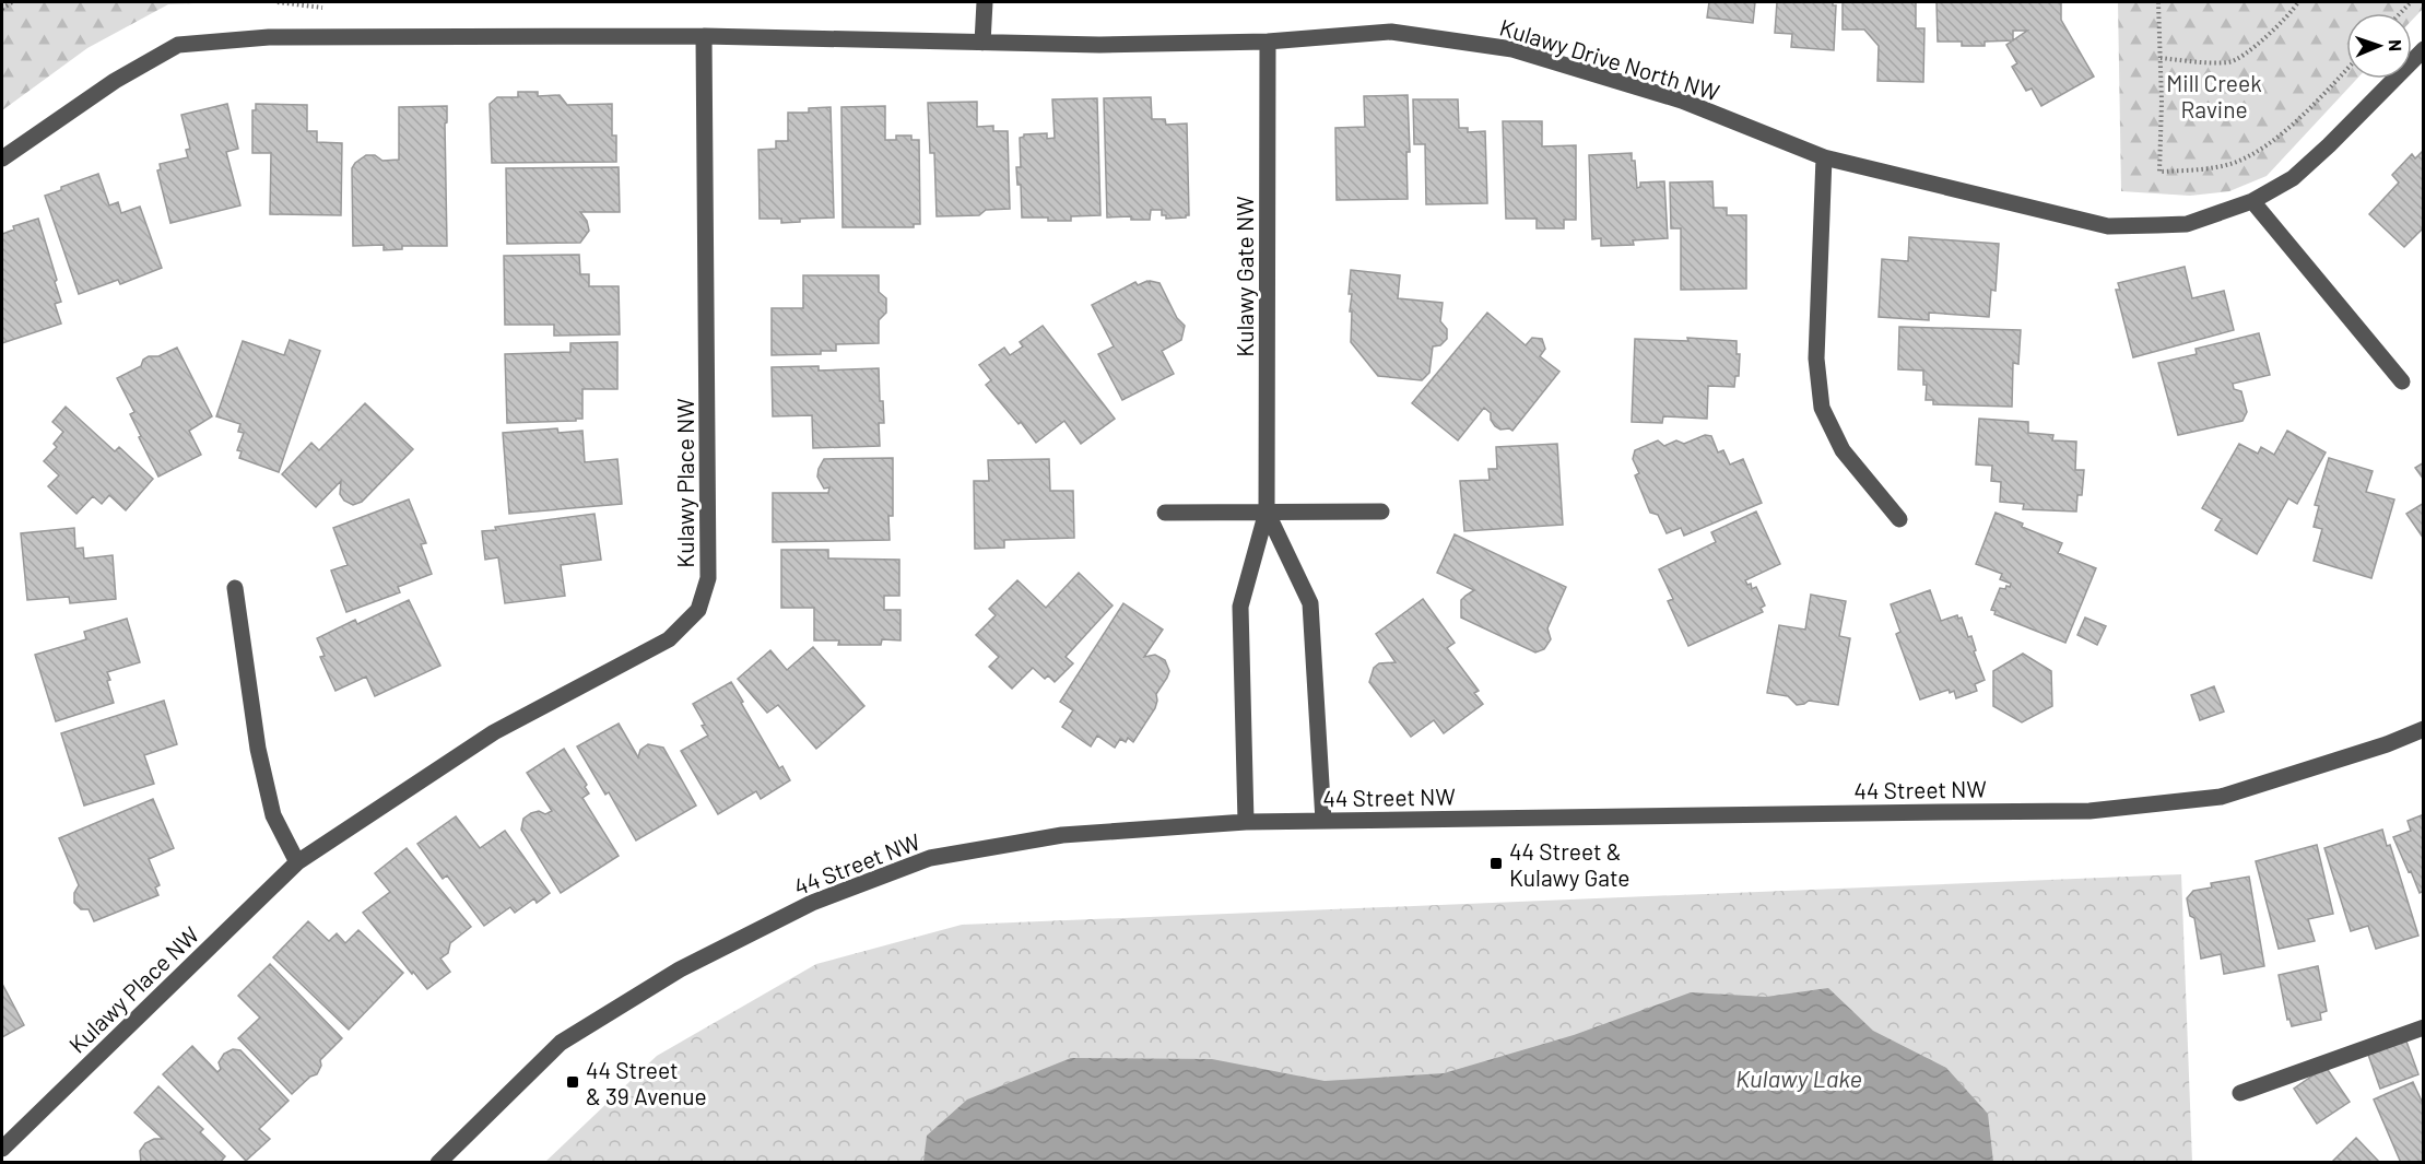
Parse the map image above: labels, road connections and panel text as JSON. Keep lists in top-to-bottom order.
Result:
{
  "streets": {
    "street": [
      "Kulawy Drive North NW",
      "Kulawy Gate NW",
      "Kulawy Place NW",
      "44 Street NW"
    ]
  },
  "crossings": [
    ["Kulawy Drive North NW", "Kulawy Gate NW"],
    ["Kulawy Drive North NW", "Kulawy Place NW"],
    ["Kulawy Gate NW", "44 Street NW"]
  ],
  "water": ["Kulawy Lake"],
  "parks": ["Mill Creek Ravine"],
  "places": {
    "transit": ["44 Street & Kulawy Gate", "44 Street & 39 Avenue"]
  },
  "north": "right"
}
